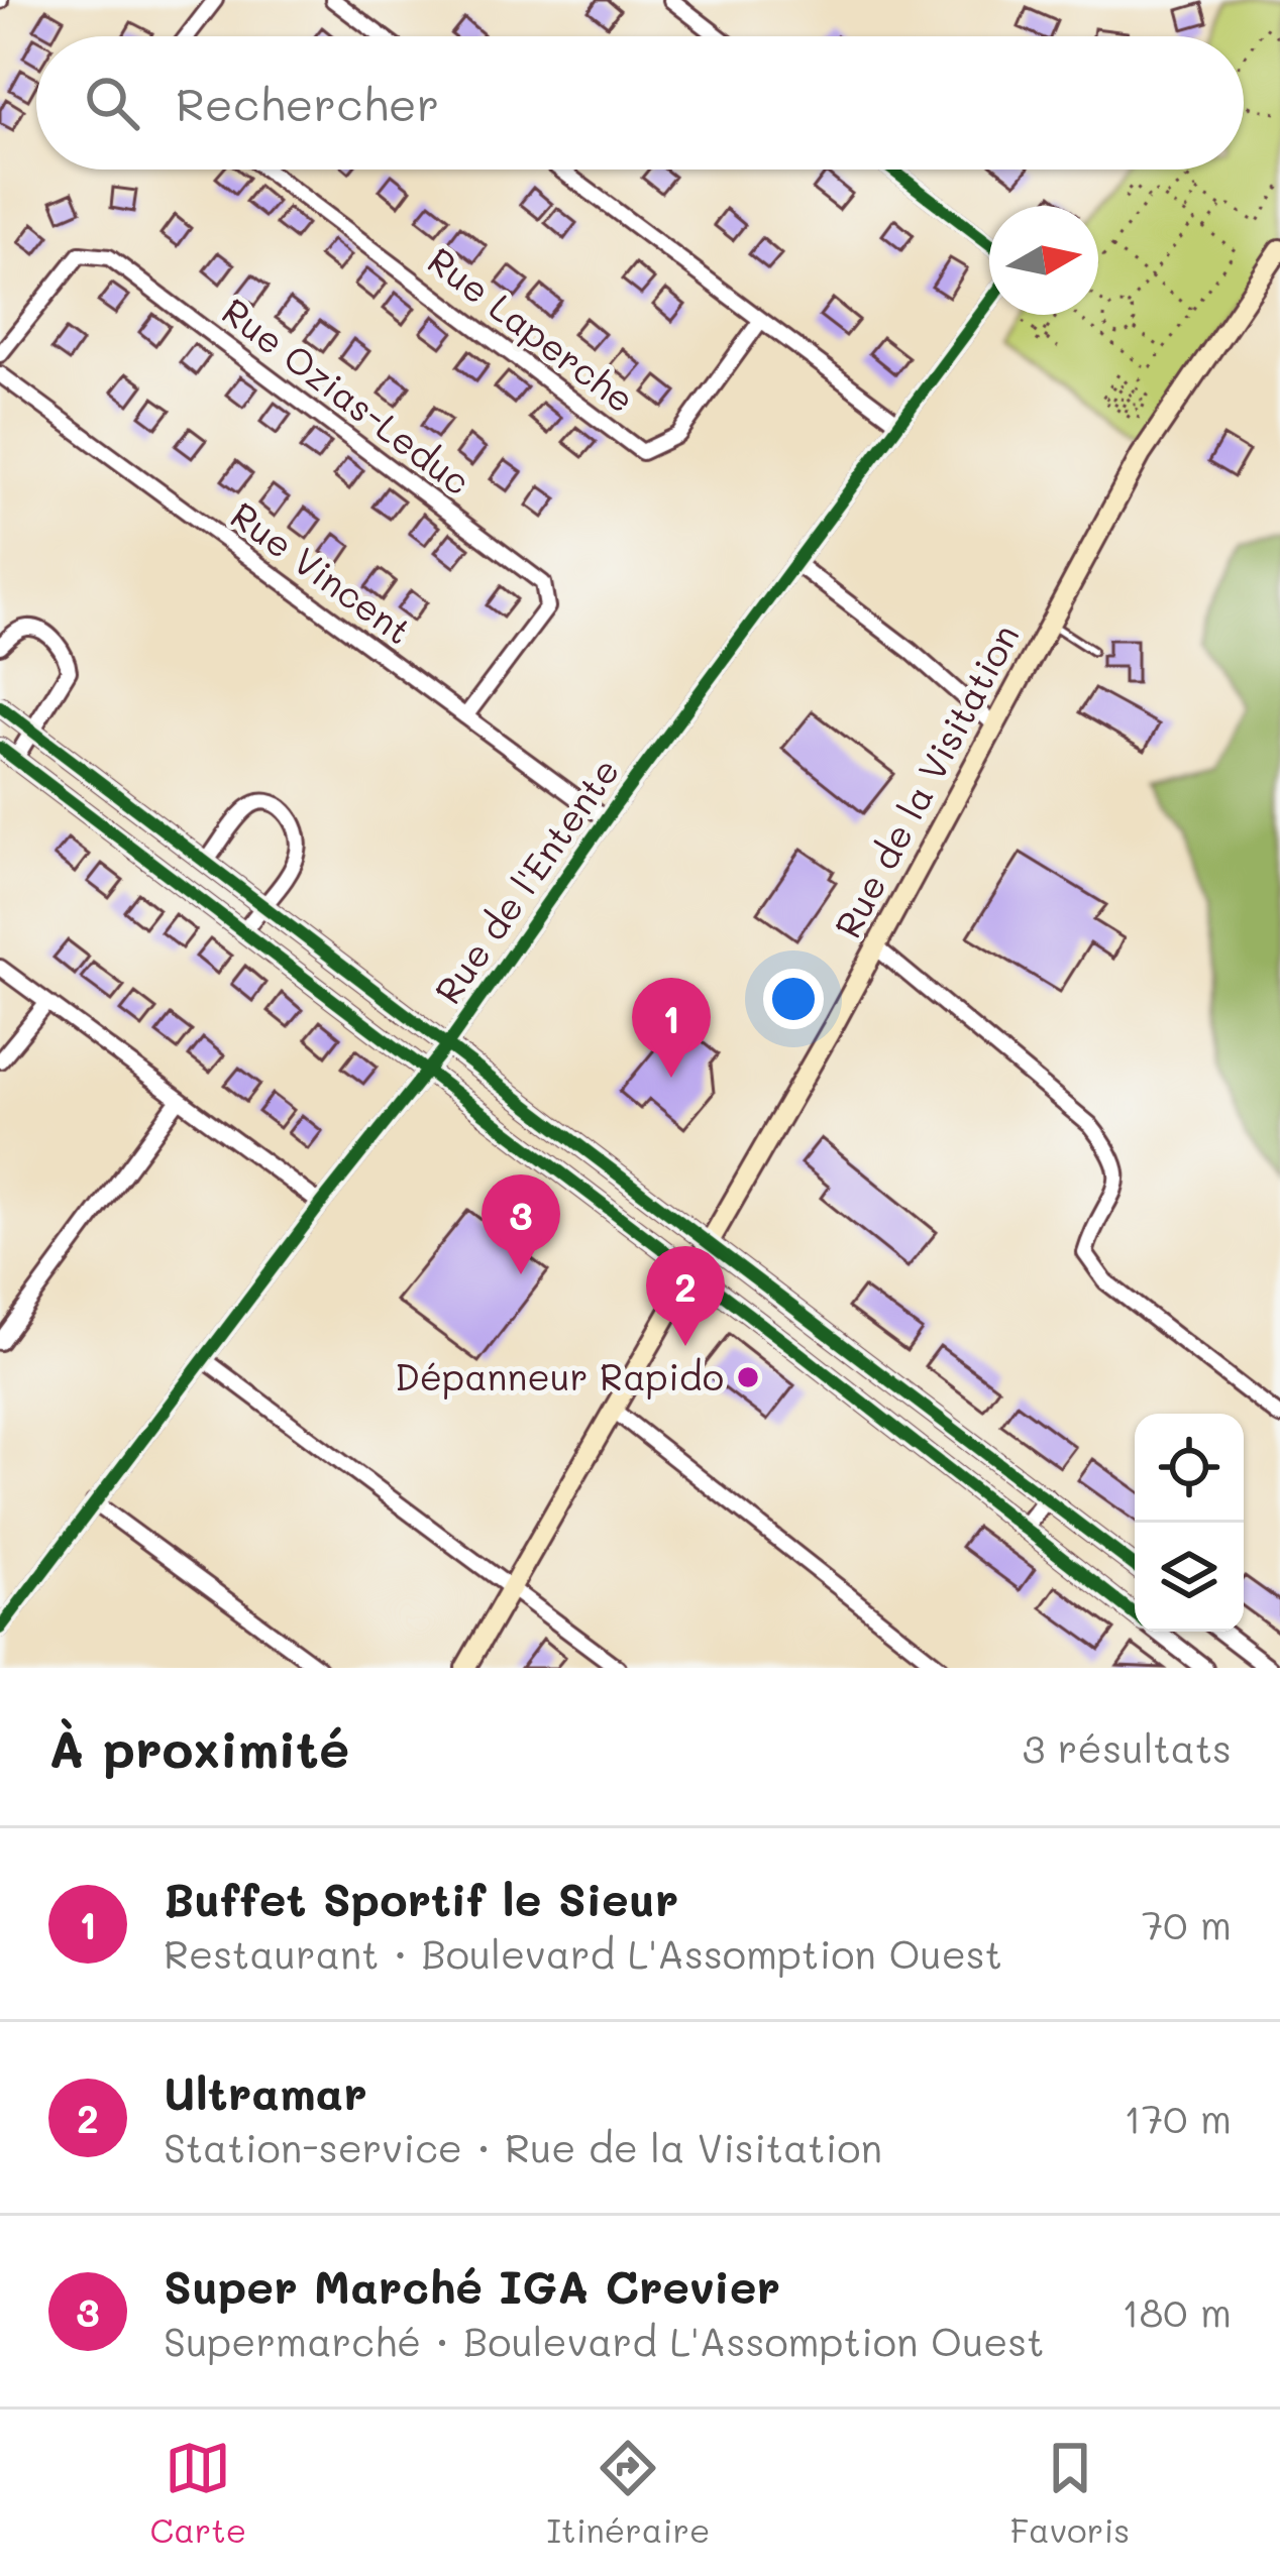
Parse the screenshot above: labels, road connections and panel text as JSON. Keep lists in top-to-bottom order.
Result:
{
  "streets": {
    "main road": ["Rue de la Visitation"],
    "street": [
      "Rue Laperche",
      "Rue Ozias-Leduc",
      "Rue Vincent",
      "Rue de l'Entente"
    ]
  },
  "crossings": [
    ["Rue Ozias-Leduc", "Rue Vincent"],
    ["Rue Vincent", "Rue de l'Entente"]
  ],
  "places": ["Dépanneur Rapido"],
  "north": "right",
  "page": {
    "search": "Rechercher",
    "pins": ["1", "3", "2"],
    "heading": ["À proximité", "3 résultats"],
    "list": [
      {
        "mark": "1",
        "name": "Buffet Sportif le Sieur",
        "note": "Restaurant · Boulevard L'Assomption Ouest",
        "value": "70 m"
      },
      {
        "mark": "2",
        "name": "Ultramar",
        "note": "Station-service · Rue de la Visitation",
        "value": "170 m"
      },
      {
        "mark": "3",
        "name": "Super Marché IGA Crevier",
        "note": "Supermarché · Boulevard L'Assomption Ouest",
        "value": "180 m"
      }
    ],
    "nav": ["Carte", "Itinéraire", "Favoris"]
  }
}
